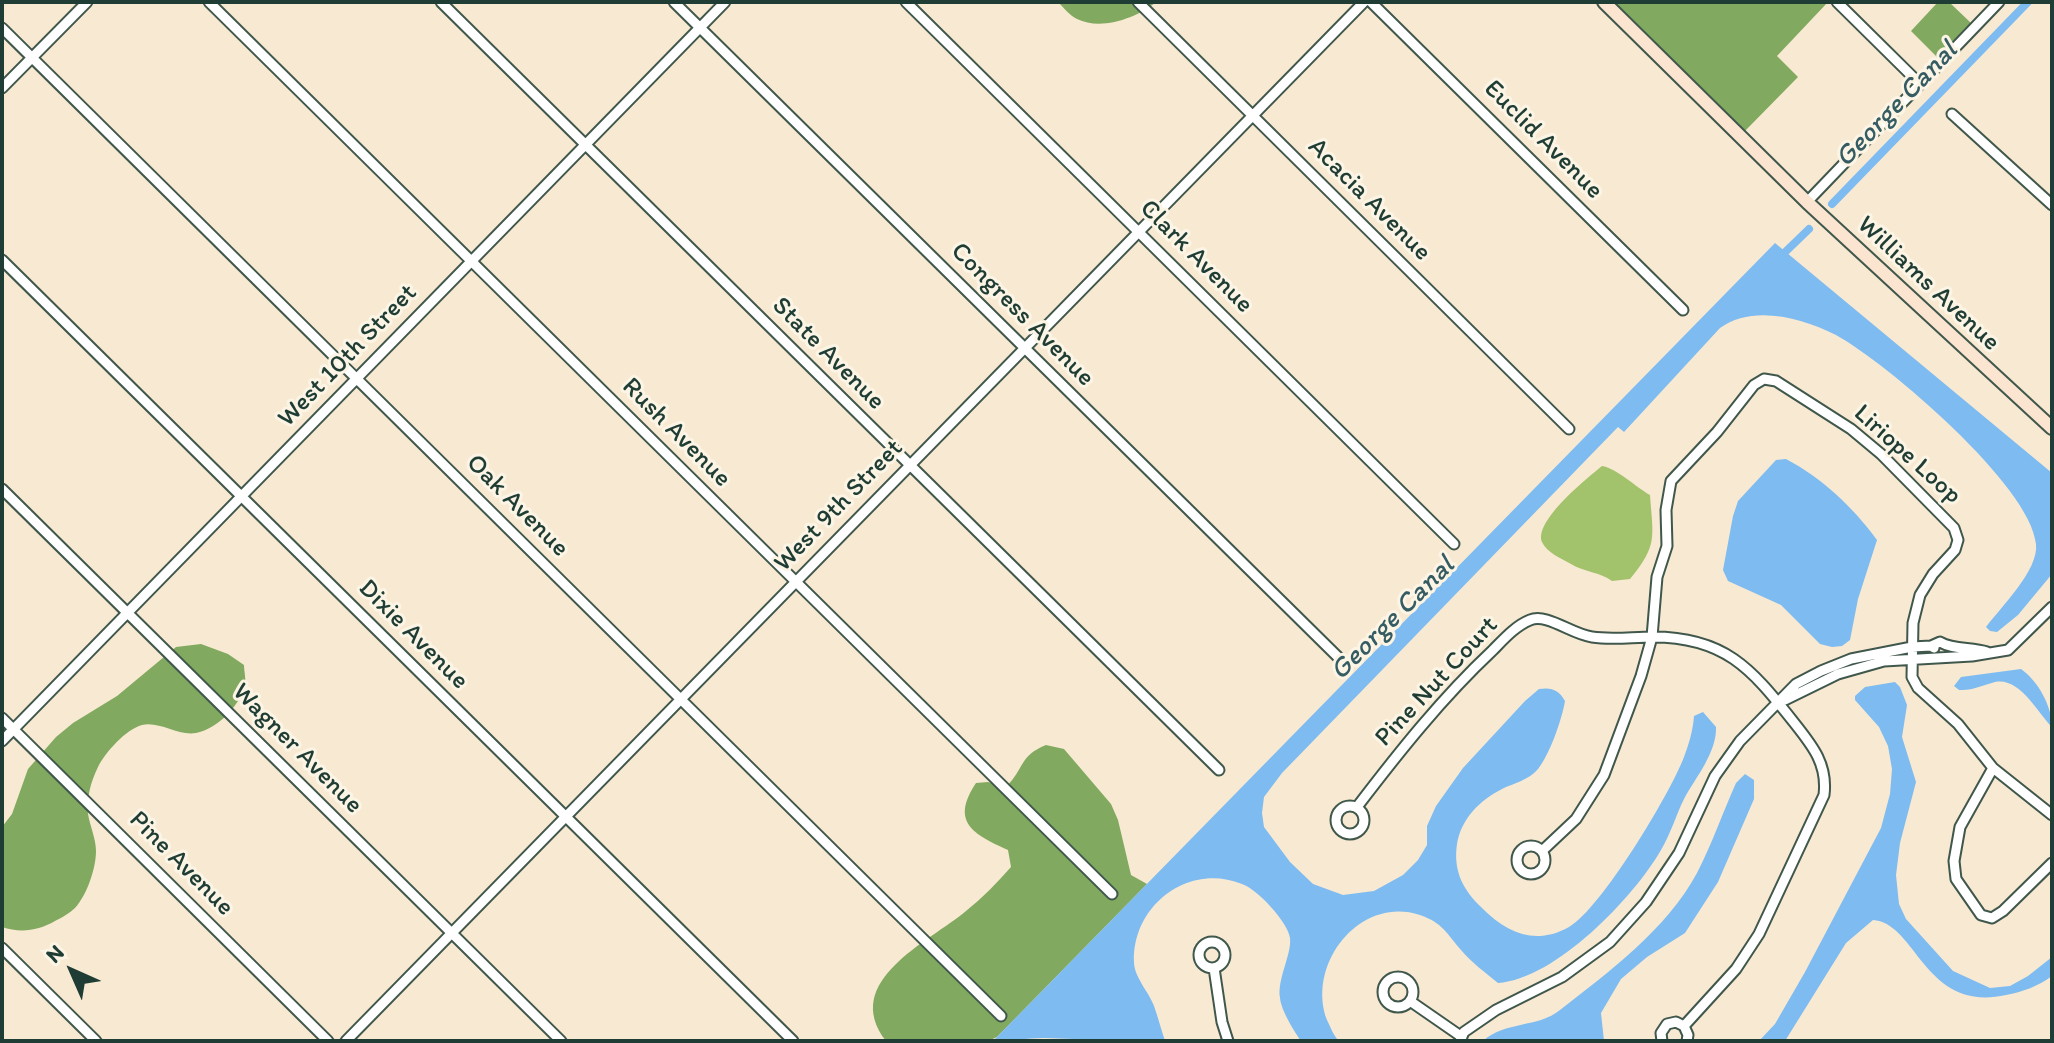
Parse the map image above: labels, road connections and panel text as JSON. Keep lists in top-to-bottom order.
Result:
{
  "streets": {
    "street": [
      "Euclid Avenue",
      "Acacia Avenue",
      "Clark Avenue",
      "Williams Avenue",
      "Congress Avenue",
      "State Avenue",
      "West 10th Street",
      "Rush Avenue",
      "Liriope Loop",
      "Oak Avenue",
      "West 9th Street",
      "Dixie Avenue",
      "Pine Nut Court",
      "Wagner Avenue",
      "Pine Avenue"
    ]
  },
  "crossings": [
    ["Acacia Avenue", "West 9th Street"],
    ["Clark Avenue", "West 9th Street"],
    ["Congress Avenue", "West 10th Street"],
    ["Congress Avenue", "West 9th Street"],
    ["State Avenue", "West 10th Street"],
    ["State Avenue", "West 9th Street"],
    ["West 10th Street", "Rush Avenue"],
    ["West 10th Street", "Oak Avenue"],
    ["West 10th Street", "Dixie Avenue"],
    ["West 10th Street", "Wagner Avenue"],
    ["West 10th Street", "Pine Avenue"],
    ["Rush Avenue", "West 9th Street"],
    ["Liriope Loop", "Pine Nut Court"],
    ["Oak Avenue", "West 9th Street"],
    ["West 9th Street", "Dixie Avenue"],
    ["West 9th Street", "Wagner Avenue"]
  ],
  "water": ["George Canal"],
  "north": "top left"
}
